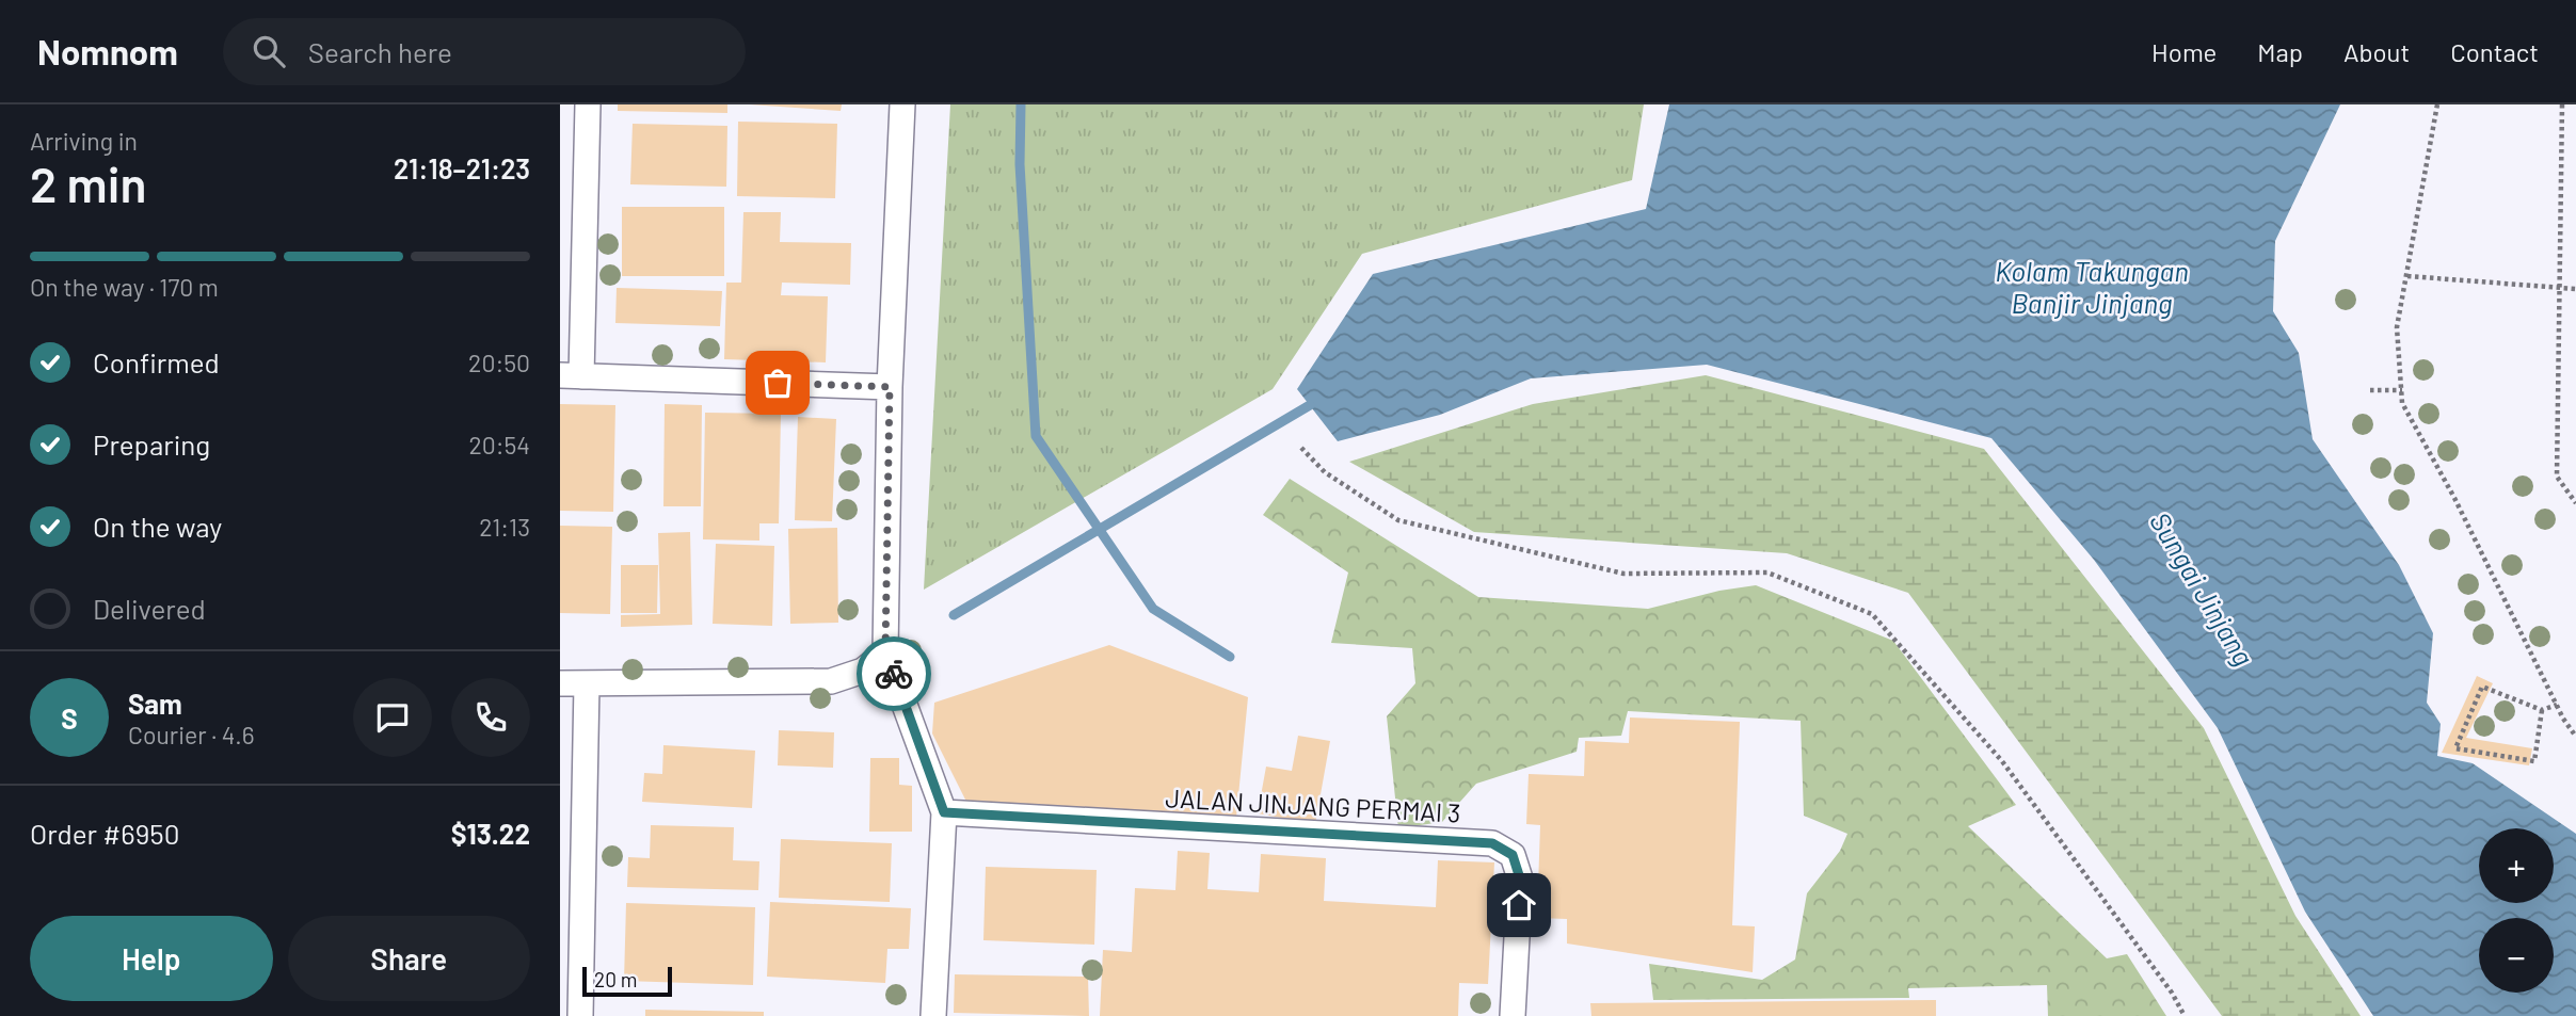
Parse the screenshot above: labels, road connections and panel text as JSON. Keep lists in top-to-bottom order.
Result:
{
  "streets": {
    "street": ["JALAN JINJANG PERMAI 3"]
  },
  "water": ["Kolam Takungan Banjir Jinjang", "Sungai Jinjang"],
  "scale_bar": "20 m",
  "page": {
    "header": "Nomnom",
    "search": "Search here",
    "nav": [
      "Home",
      "Map",
      "About",
      "Contact"
    ],
    "heading": ["2 min", "Arriving in", "21:18–21:23"],
    "panel": [
      "Sam",
      "Courier · 4.6",
      "Order #6950",
      "$13.22"
    ],
    "bar": "On the way · 170 m",
    "list": [
      ["Confirmed", "20:50"],
      ["Preparing", "20:54"],
      ["On the way", "21:13"],
      "Delivered"
    ],
    "round": "S",
    "map_buttons": ["+", "−"],
    "buttons": ["Help", "Share"],
    "scale": "20 m"
  }
}
